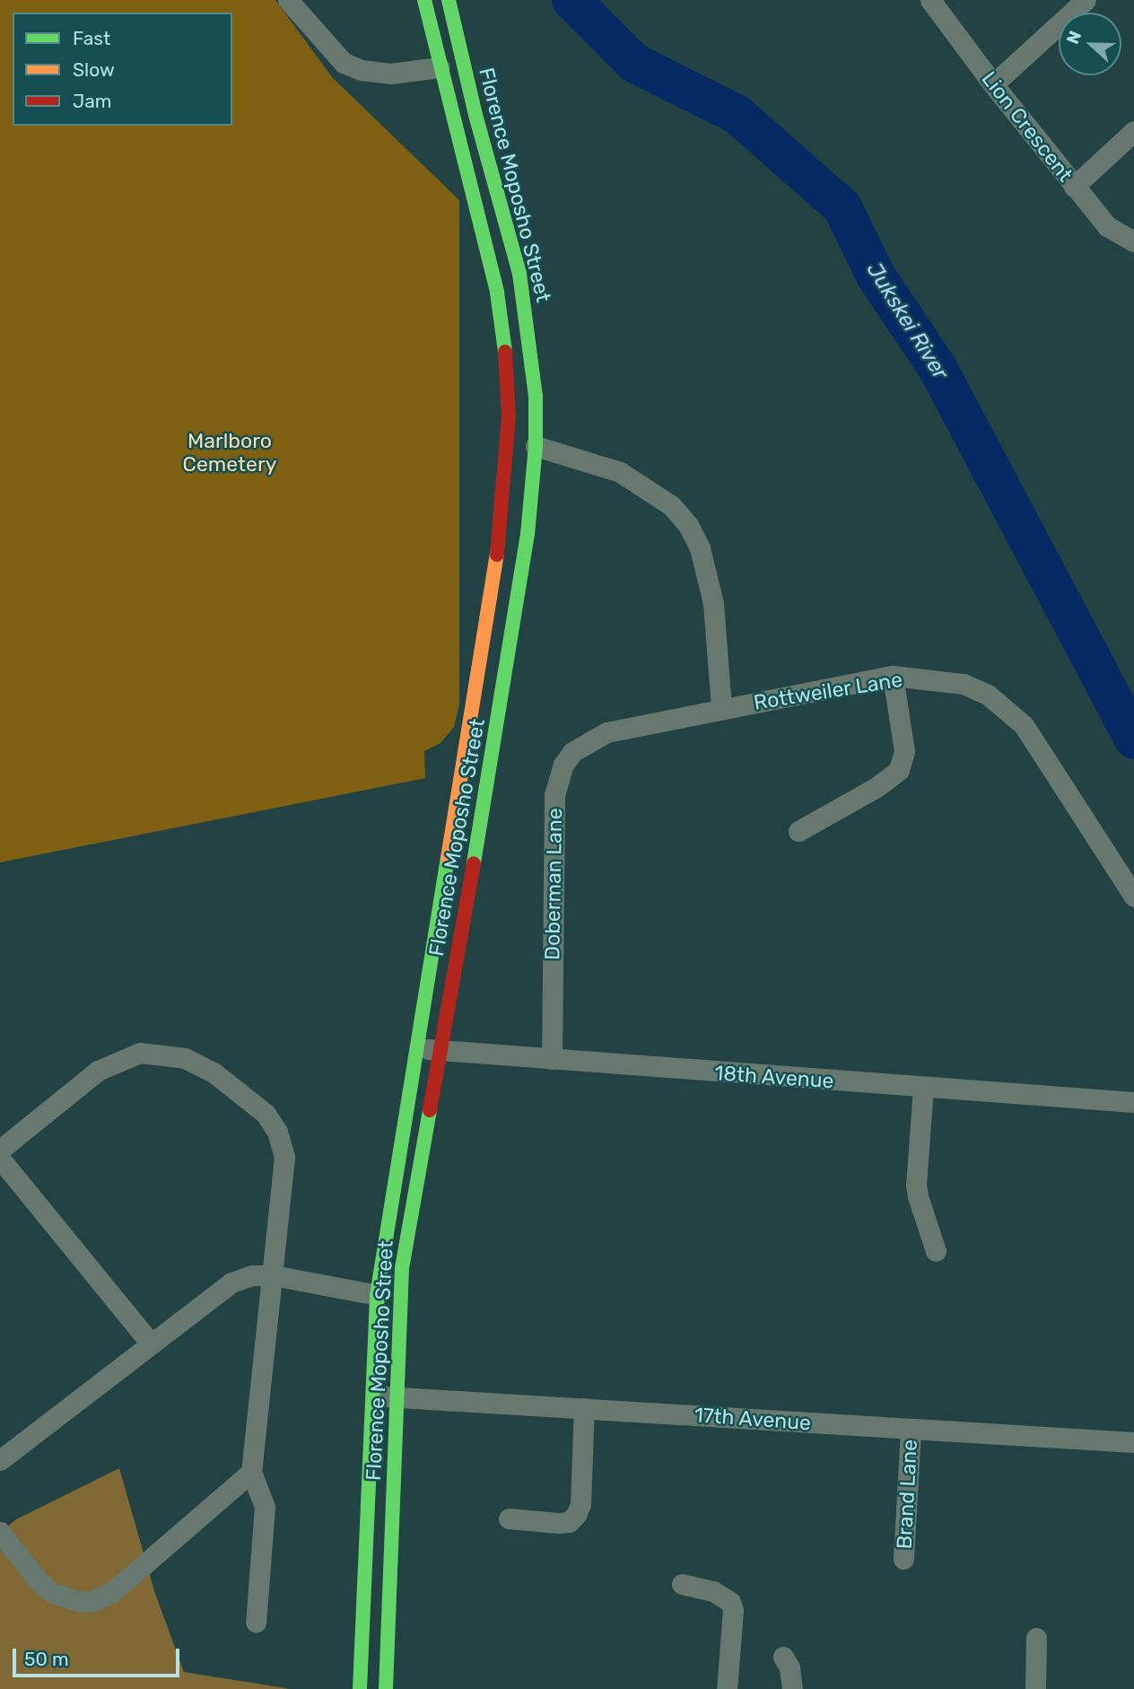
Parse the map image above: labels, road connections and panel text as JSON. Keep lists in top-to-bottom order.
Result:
{
  "streets": {
    "street": [
      "Lion Crescent",
      "Florence Moposho Street",
      "Rottweiler Lane",
      "Doberman Lane",
      "18th Avenue",
      "17th Avenue",
      "Brand Lane"
    ]
  },
  "crossings": [
    ["Florence Moposho Street", "18th Avenue"],
    ["Florence Moposho Street", "17th Avenue"],
    ["Rottweiler Lane", "Doberman Lane"],
    ["Doberman Lane", "18th Avenue"],
    ["17th Avenue", "Brand Lane"]
  ],
  "water": ["Jukskei River"],
  "parks": ["Marlboro Cemetery"],
  "legend": ["Fast", "Slow", "Jam"],
  "scale_bar": "50 m",
  "north": "left"
}
